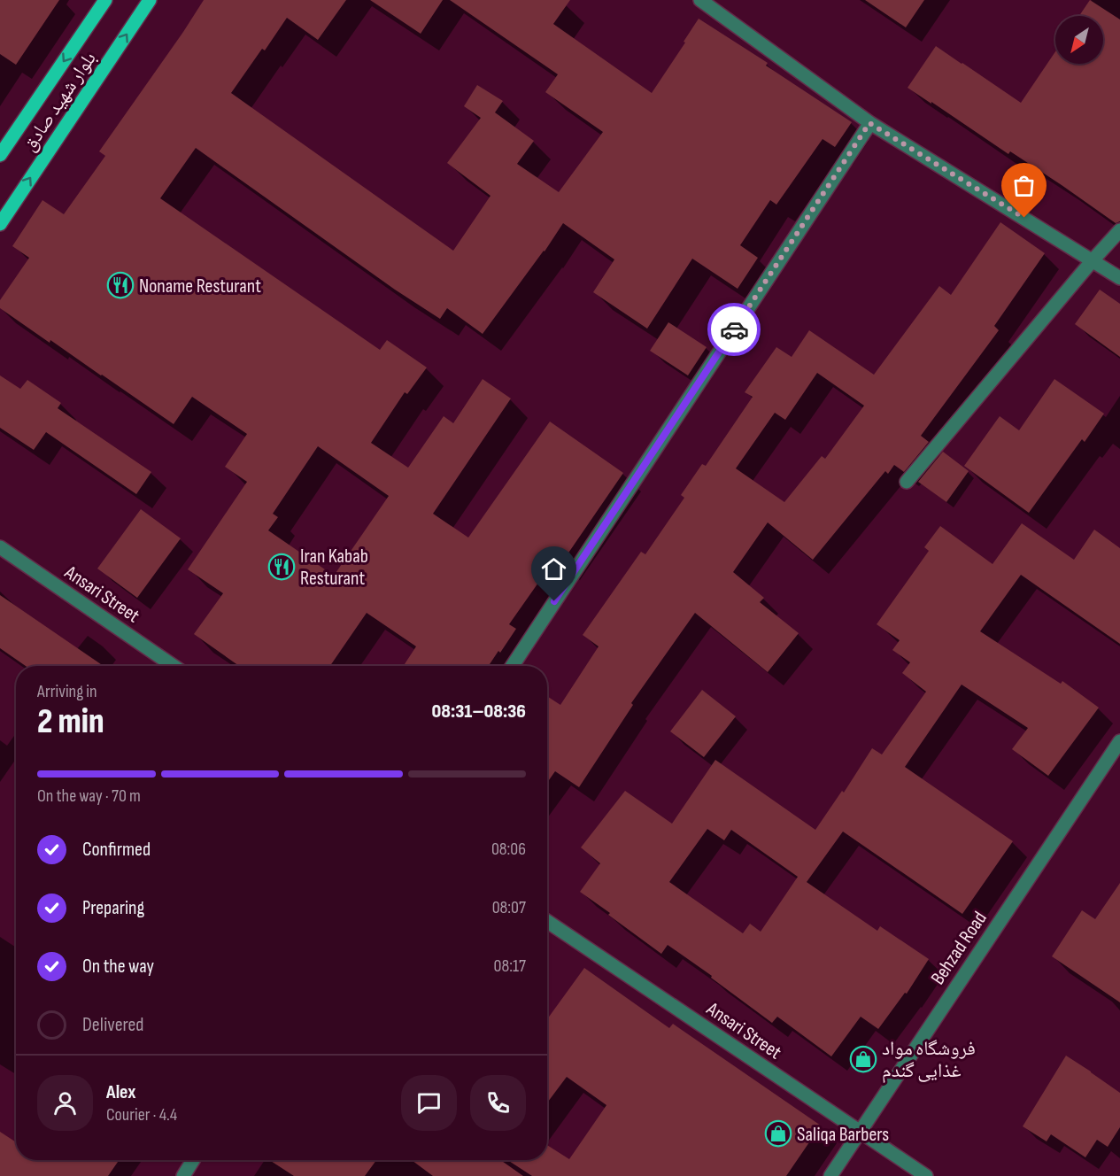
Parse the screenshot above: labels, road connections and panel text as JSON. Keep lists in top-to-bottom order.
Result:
{
  "streets": {
    "main road": ["بلوار شهید صادق"],
    "street": ["Ansari Street", "Behzad Road"]
  },
  "crossings": [
    ["Ansari Street", "Behzad Road"]
  ],
  "places": {
    "restaurant": ["Noname Resturant", "Iran Kabab Resturant"],
    "shop": ["فروشگاه مواد غذایی گندم", "Saliqa Barbers"]
  },
  "north": "bottom left",
  "page": {
    "heading": ["2 min", "Arriving in", "08:31–08:36"],
    "panel": ["Alex", "Courier · 4.4"],
    "bar": "On the way · 70 m",
    "list": [
      ["Confirmed", "08:06"],
      ["Preparing", "08:07"],
      ["On the way", "08:17"],
      "Delivered"
    ]
  }
}
